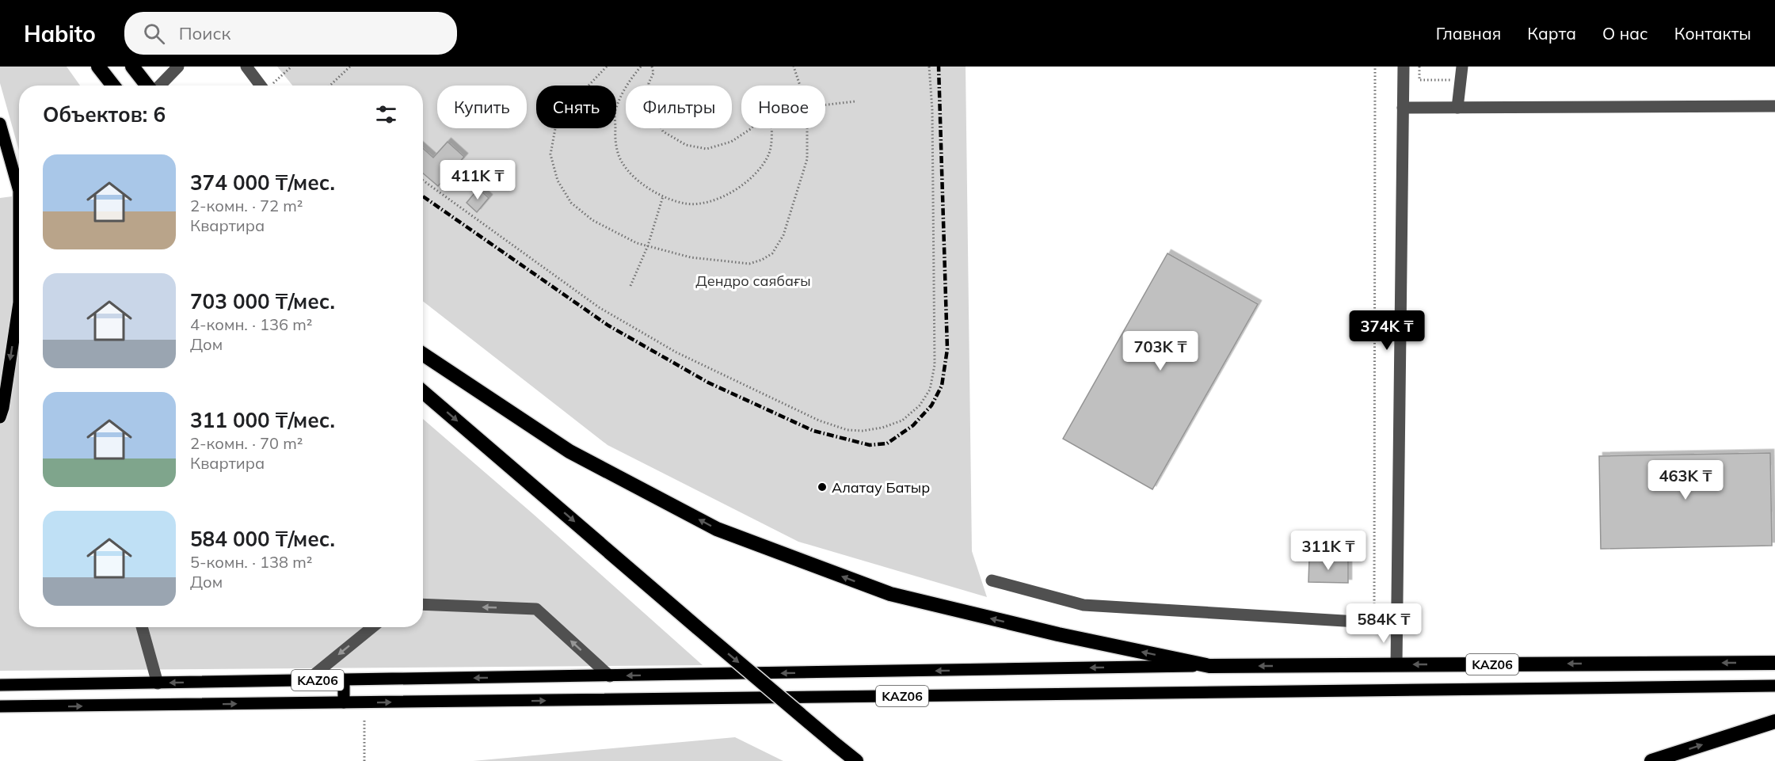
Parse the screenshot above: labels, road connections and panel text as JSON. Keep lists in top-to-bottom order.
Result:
{
  "streets": {
    "highway": ["KАZ06"]
  },
  "parks": ["Дендро саябағы"],
  "places": ["Алатау Батыр"],
  "page": {
    "header": "Habito",
    "search": "Поиск",
    "nav": [
      "Главная",
      "Карта",
      "О нас",
      "Контакты"
    ],
    "chip": [
      "Купить",
      "Снять",
      "Фильтры",
      "Новое"
    ],
    "heading": "Объектов: 6",
    "list": [
      {
        "name": "374 000 ₸/мес.",
        "note": "2-комн. · 72 m² · Квартира"
      },
      {
        "name": "703 000 ₸/мес.",
        "note": "4-комн. · 136 m² · Дом"
      },
      {
        "name": "311 000 ₸/мес.",
        "note": "2-комн. · 70 m² · Квартира"
      },
      {
        "name": "584 000 ₸/мес.",
        "note": "5-комн. · 138 m² · Дом"
      }
    ],
    "price": [
      "411K ₸",
      "374K ₸",
      "703K ₸",
      "463K ₸",
      "311K ₸",
      "584K ₸"
    ]
  }
}
